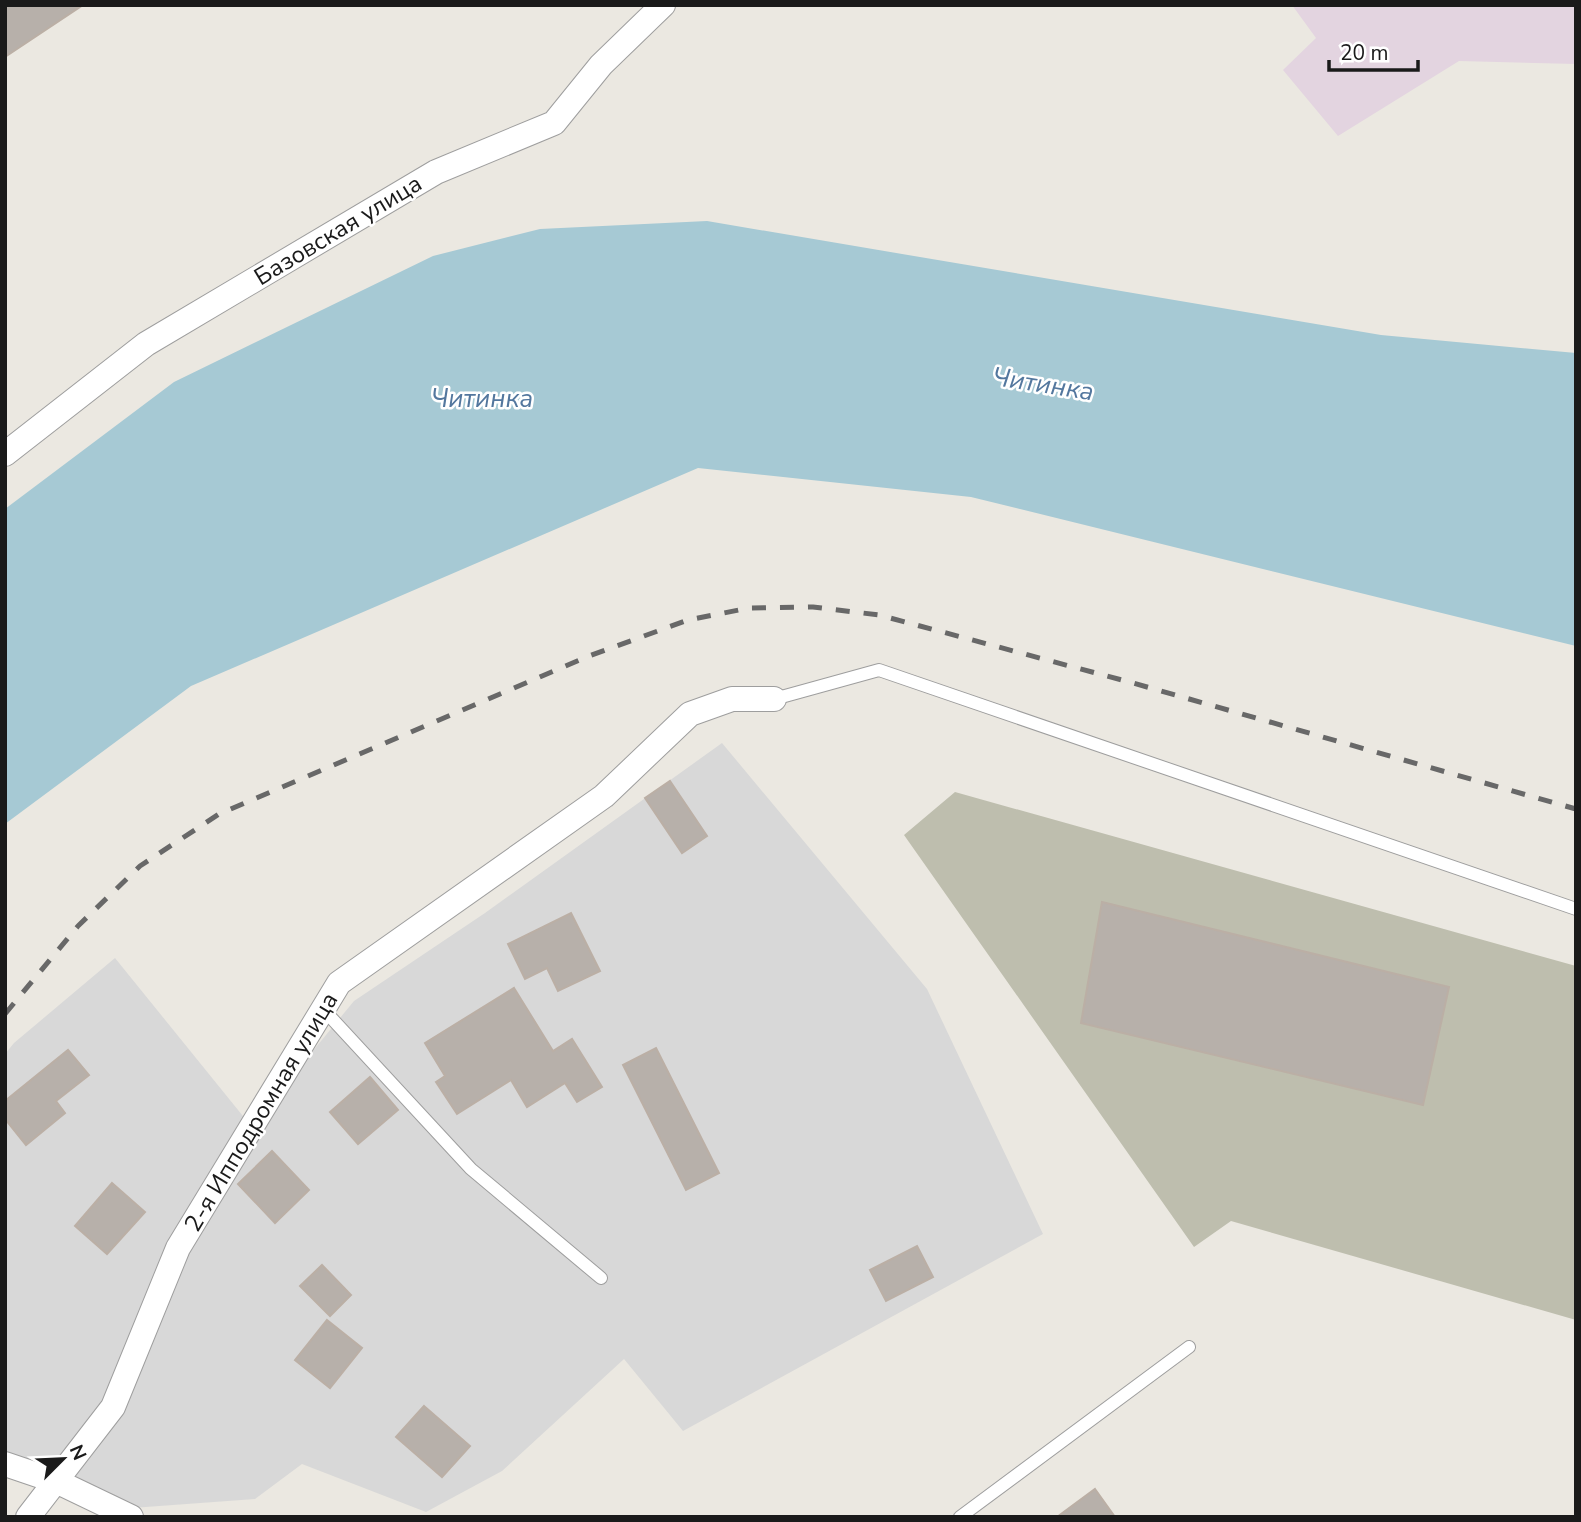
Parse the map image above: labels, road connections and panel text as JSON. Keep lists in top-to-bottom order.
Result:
{
  "streets": {
    "street": ["Базовская улица", "2-я Ипподромная улица"]
  },
  "water": ["Читинка"],
  "scale_bar": "20 m",
  "north": "top right"
}
